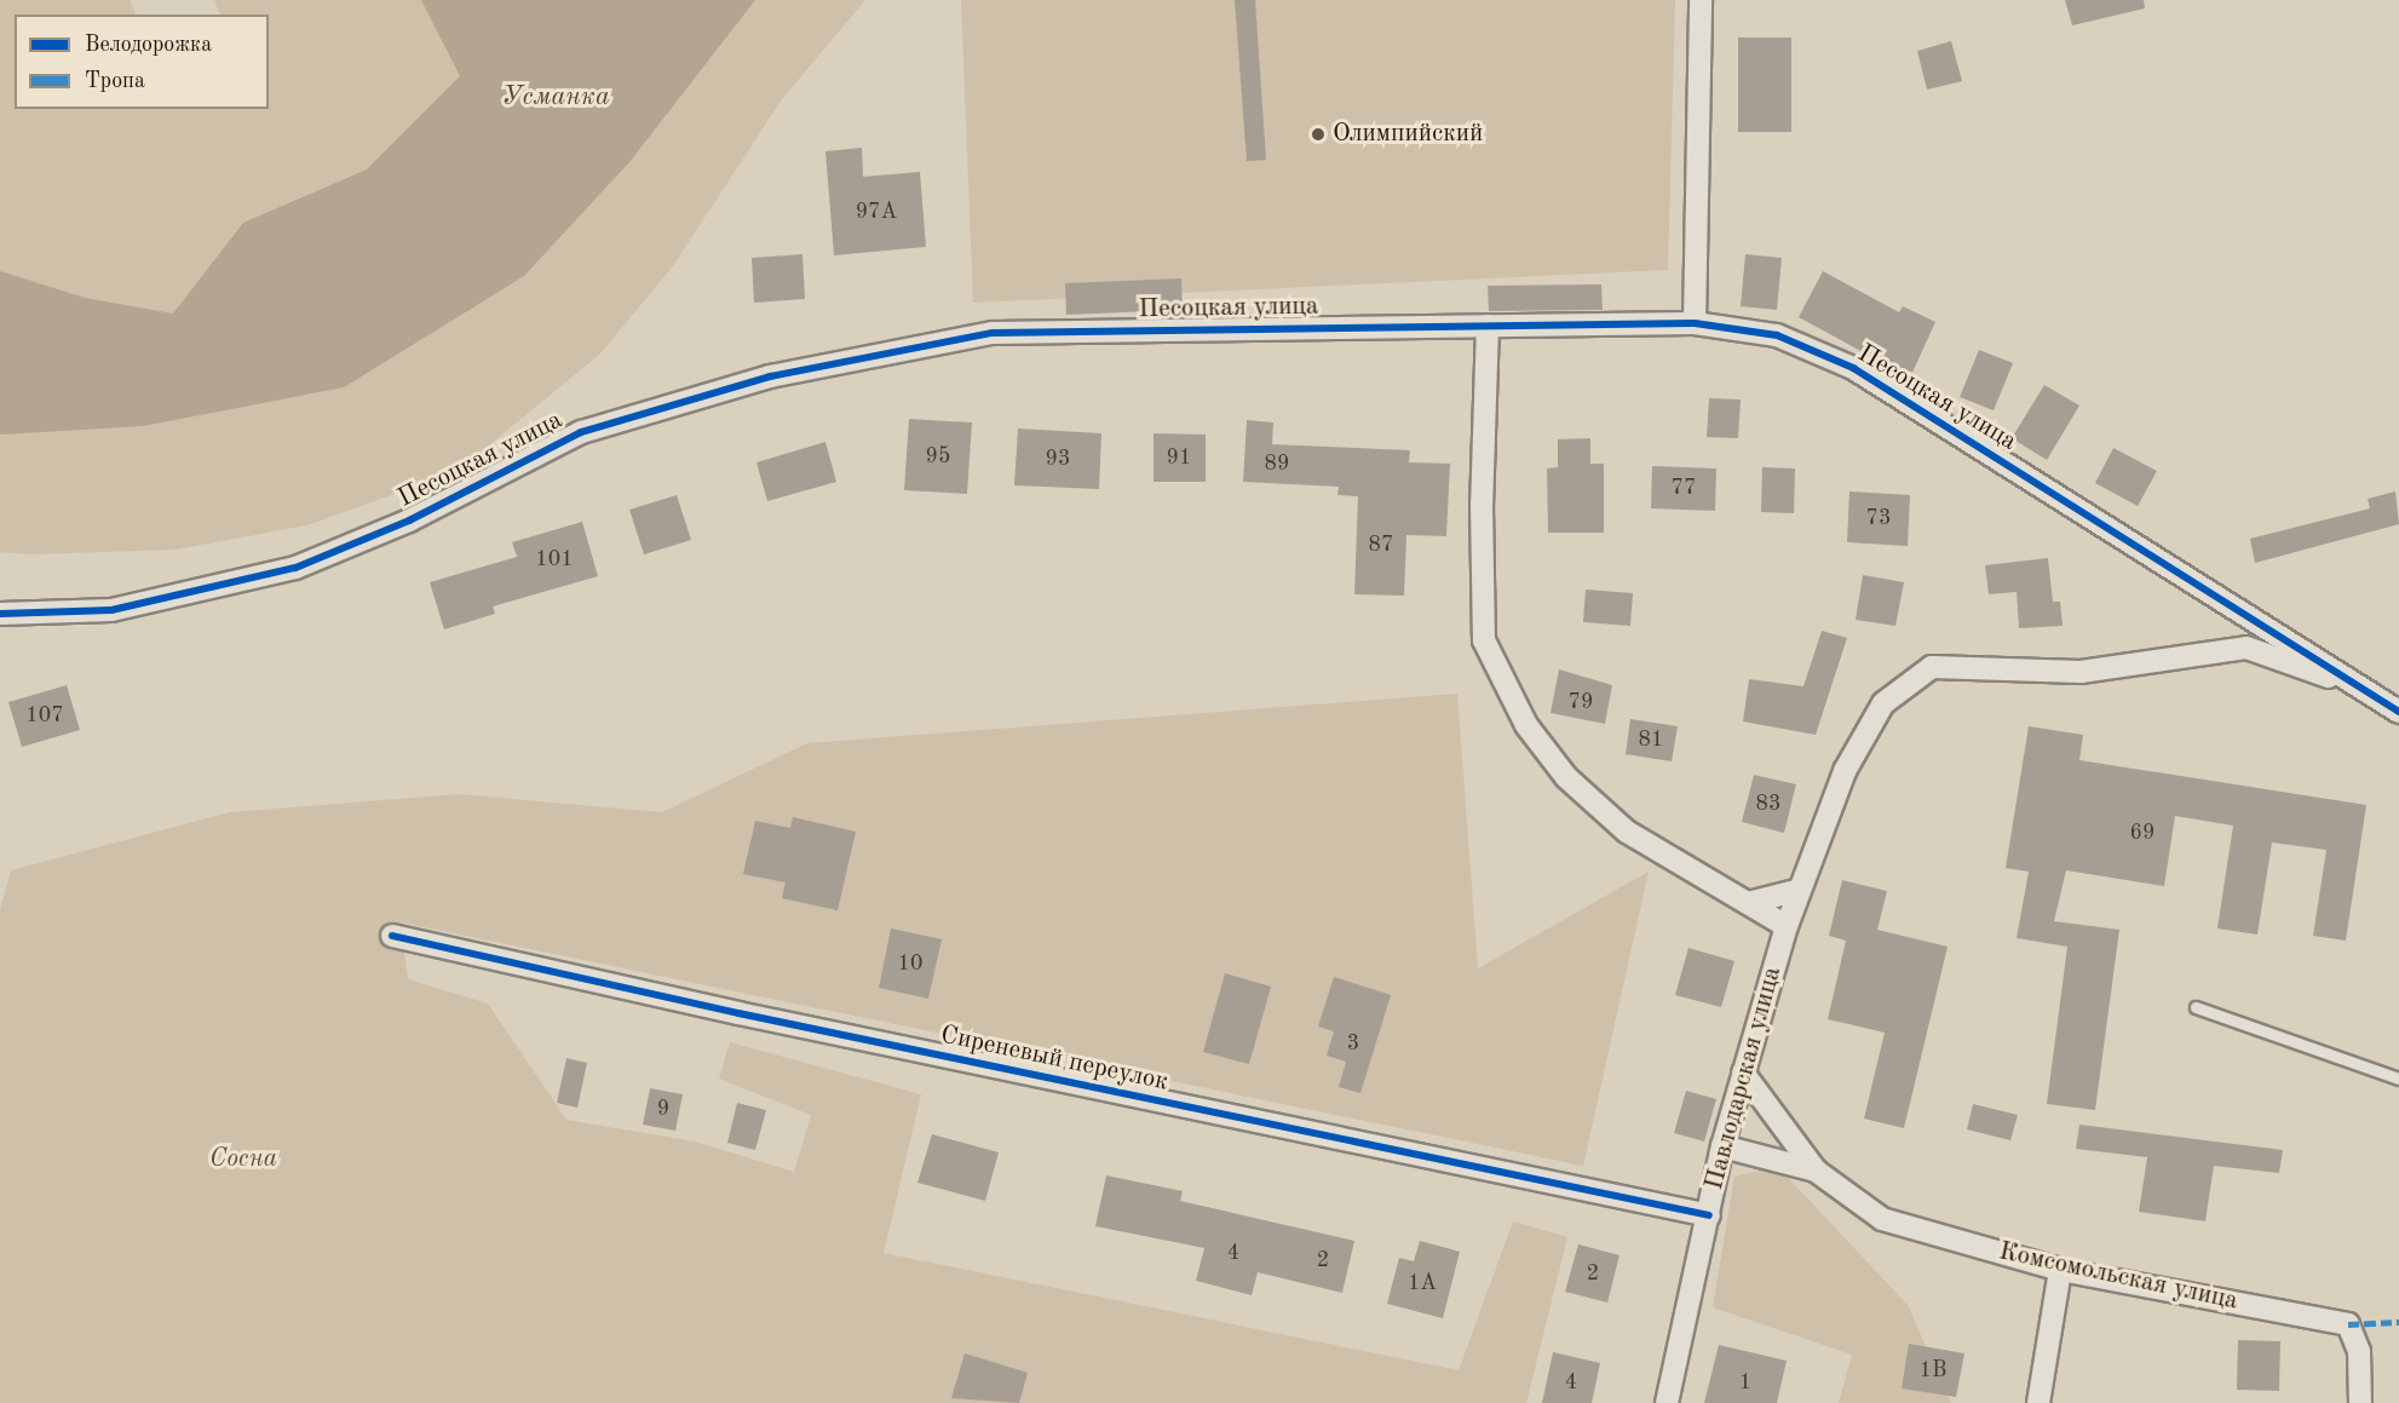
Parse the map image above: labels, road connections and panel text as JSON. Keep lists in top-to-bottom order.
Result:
{
  "streets": {
    "street": [
      "Песоцкая улица",
      "Сиреневый переулок",
      "Павлодарская улица",
      "Комсомольская улица"
    ]
  },
  "crossings": [
    ["Песоцкая улица", "Павлодарская улица"],
    ["Сиреневый переулок", "Павлодарская улица"],
    ["Павлодарская улица", "Комсомольская улица"]
  ],
  "water": ["Усманка"],
  "parks": ["Сосна"],
  "places": ["Олимпийский"],
  "house_numbers": [
    "97А",
    "95",
    "91",
    "93",
    "89",
    "77",
    "73",
    "87",
    "101",
    "79",
    "107",
    "81",
    "83",
    "69",
    "10",
    "3",
    "9",
    "4",
    "2",
    "2",
    "1А",
    "1В",
    "4",
    "1"
  ],
  "legend": ["Велодорожка", "Тропа"]
}
